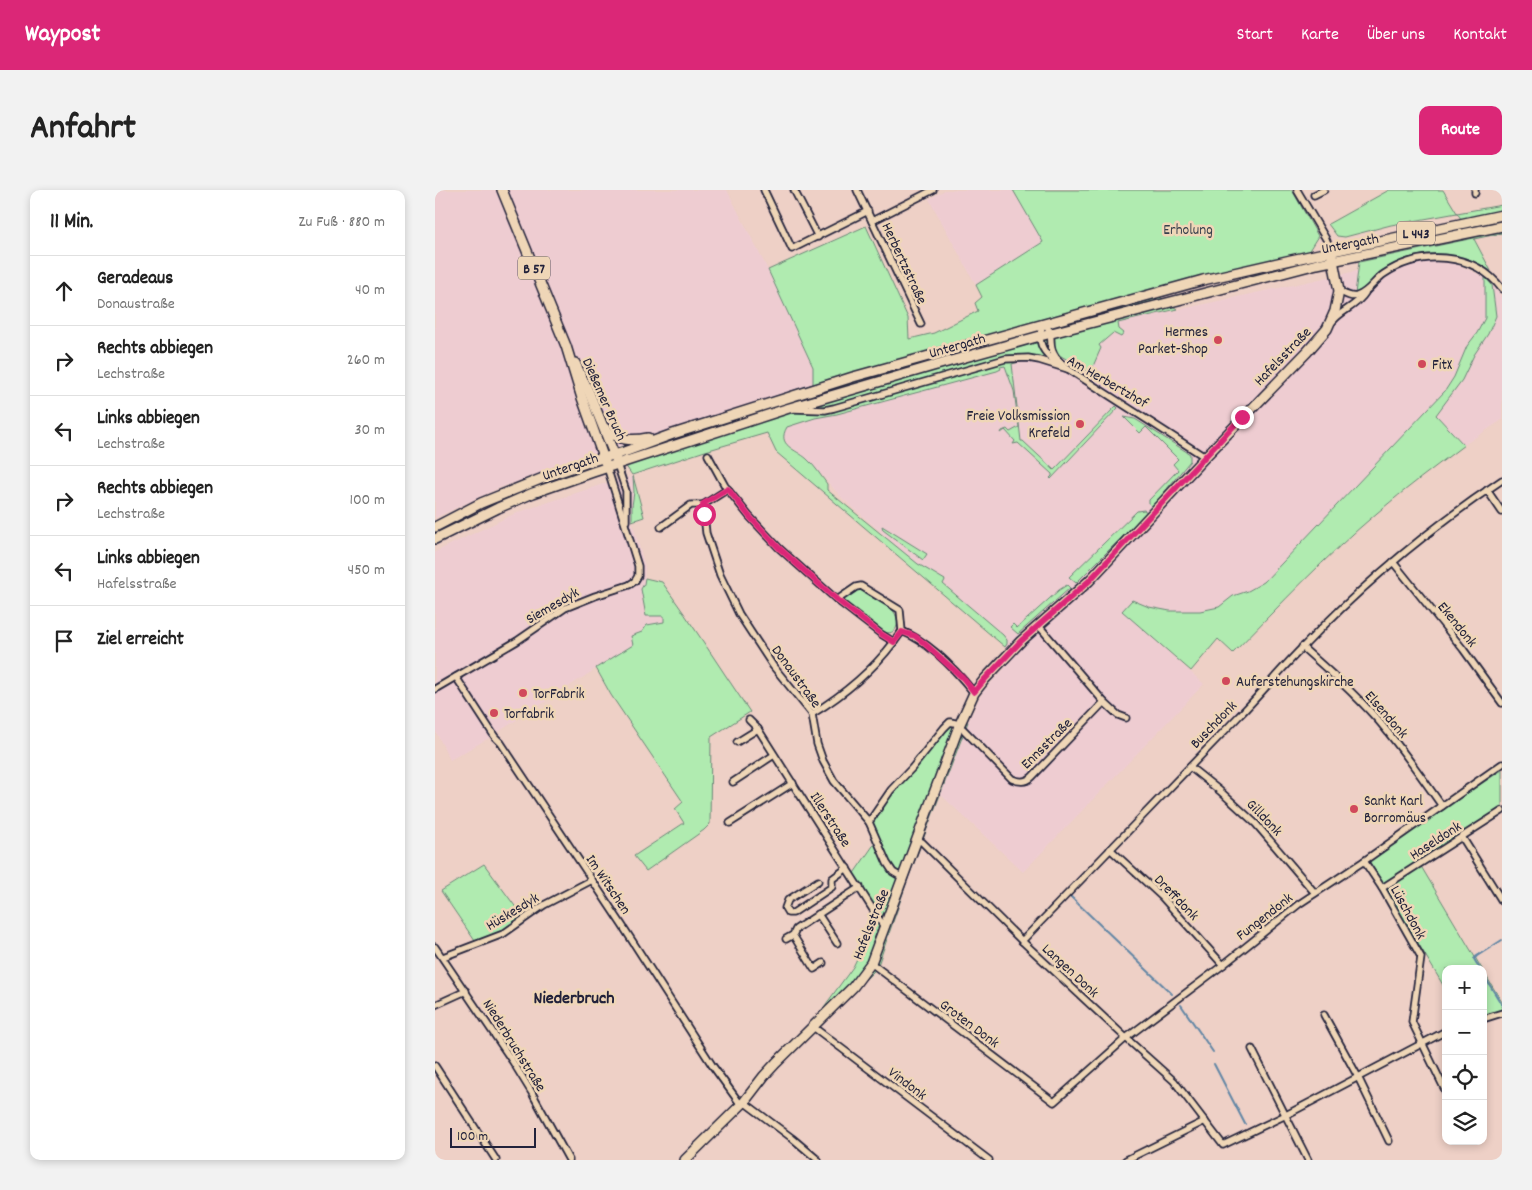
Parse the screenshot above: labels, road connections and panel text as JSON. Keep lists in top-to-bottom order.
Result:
{
  "streets": {
    "main road": [
      "L 443",
      "Untergath",
      "B 57",
      "Hafelsstraße",
      "Dießemer Bruch"
    ],
    "street": [
      "Herbertzstraße",
      "Am Herbertzhof",
      "Siemesdyk",
      "Ekendonk",
      "Donaustraße",
      "Elsendonk",
      "Buschdonk",
      "Ennsstraße",
      "Gilldonk",
      "Illerstraße",
      "Haseldonk",
      "Im Witschen",
      "Dreffdonk",
      "Hüskesdyk",
      "Lüschdonk",
      "Fungendonk",
      "Langen Donk",
      "Groten Donk",
      "Niederbruchstraße",
      "Vindonk"
    ]
  },
  "crossings": [
    ["Untergath", "Hafelsstraße"],
    ["Untergath", "Am Herbertzhof"],
    ["Untergath", "Dießemer Bruch"],
    ["Untergath", "Siemesdyk"],
    ["Hafelsstraße", "Am Herbertzhof"],
    ["Hafelsstraße", "Donaustraße"],
    ["Hafelsstraße", "Ennsstraße"],
    ["Hafelsstraße", "Illerstraße"],
    ["Hafelsstraße", "Im Witschen"],
    ["Hafelsstraße", "Langen Donk"],
    ["Hafelsstraße", "Groten Donk"],
    ["Hafelsstraße", "Vindonk"],
    ["Dießemer Bruch", "Siemesdyk"],
    ["Siemesdyk", "Im Witschen"],
    ["Ekendonk", "Buschdonk"],
    ["Elsendonk", "Buschdonk"],
    ["Elsendonk", "Fungendonk"],
    ["Buschdonk", "Gilldonk"],
    ["Buschdonk", "Dreffdonk"],
    ["Buschdonk", "Langen Donk"],
    ["Gilldonk", "Fungendonk"],
    ["Haseldonk", "Lüschdonk"],
    ["Im Witschen", "Hüskesdyk"],
    ["Dreffdonk", "Fungendonk"],
    ["Hüskesdyk", "Niederbruchstraße"],
    ["Lüschdonk", "Fungendonk"],
    ["Lüschdonk", "Langen Donk"],
    ["Fungendonk", "Langen Donk"],
    ["Fungendonk", "Groten Donk"]
  ],
  "districts": ["Niederbruch"],
  "parks": ["Erholung"],
  "places": [
    "Hermes Parket-Shop",
    "FitX",
    "Freie Volksmission Krefeld",
    "Auferstehungskirche",
    "TorFabrik",
    "Torfabrik",
    "Sankt Karl Borromäus"
  ],
  "scale_bar": "100 m",
  "page": {
    "header": "Waypost",
    "nav": [
      "Start",
      "Karte",
      "Über uns",
      "Kontakt"
    ],
    "title": "Anfahrt",
    "buttons": "Route",
    "heading": ["11 Min.", "Zu Fuß · 880 m"],
    "list": [
      ["Geradeaus", "Donaustraße", "40 m"],
      ["Rechts abbiegen", "Lechstraße", "260 m"],
      ["Links abbiegen", "Lechstraße", "30 m"],
      ["Rechts abbiegen", "Lechstraße", "100 m"],
      ["Links abbiegen", "Hafelsstraße", "450 m"],
      "Ziel erreicht"
    ],
    "map_buttons": ["+", "−"],
    "scale": "100 m"
  }
}
